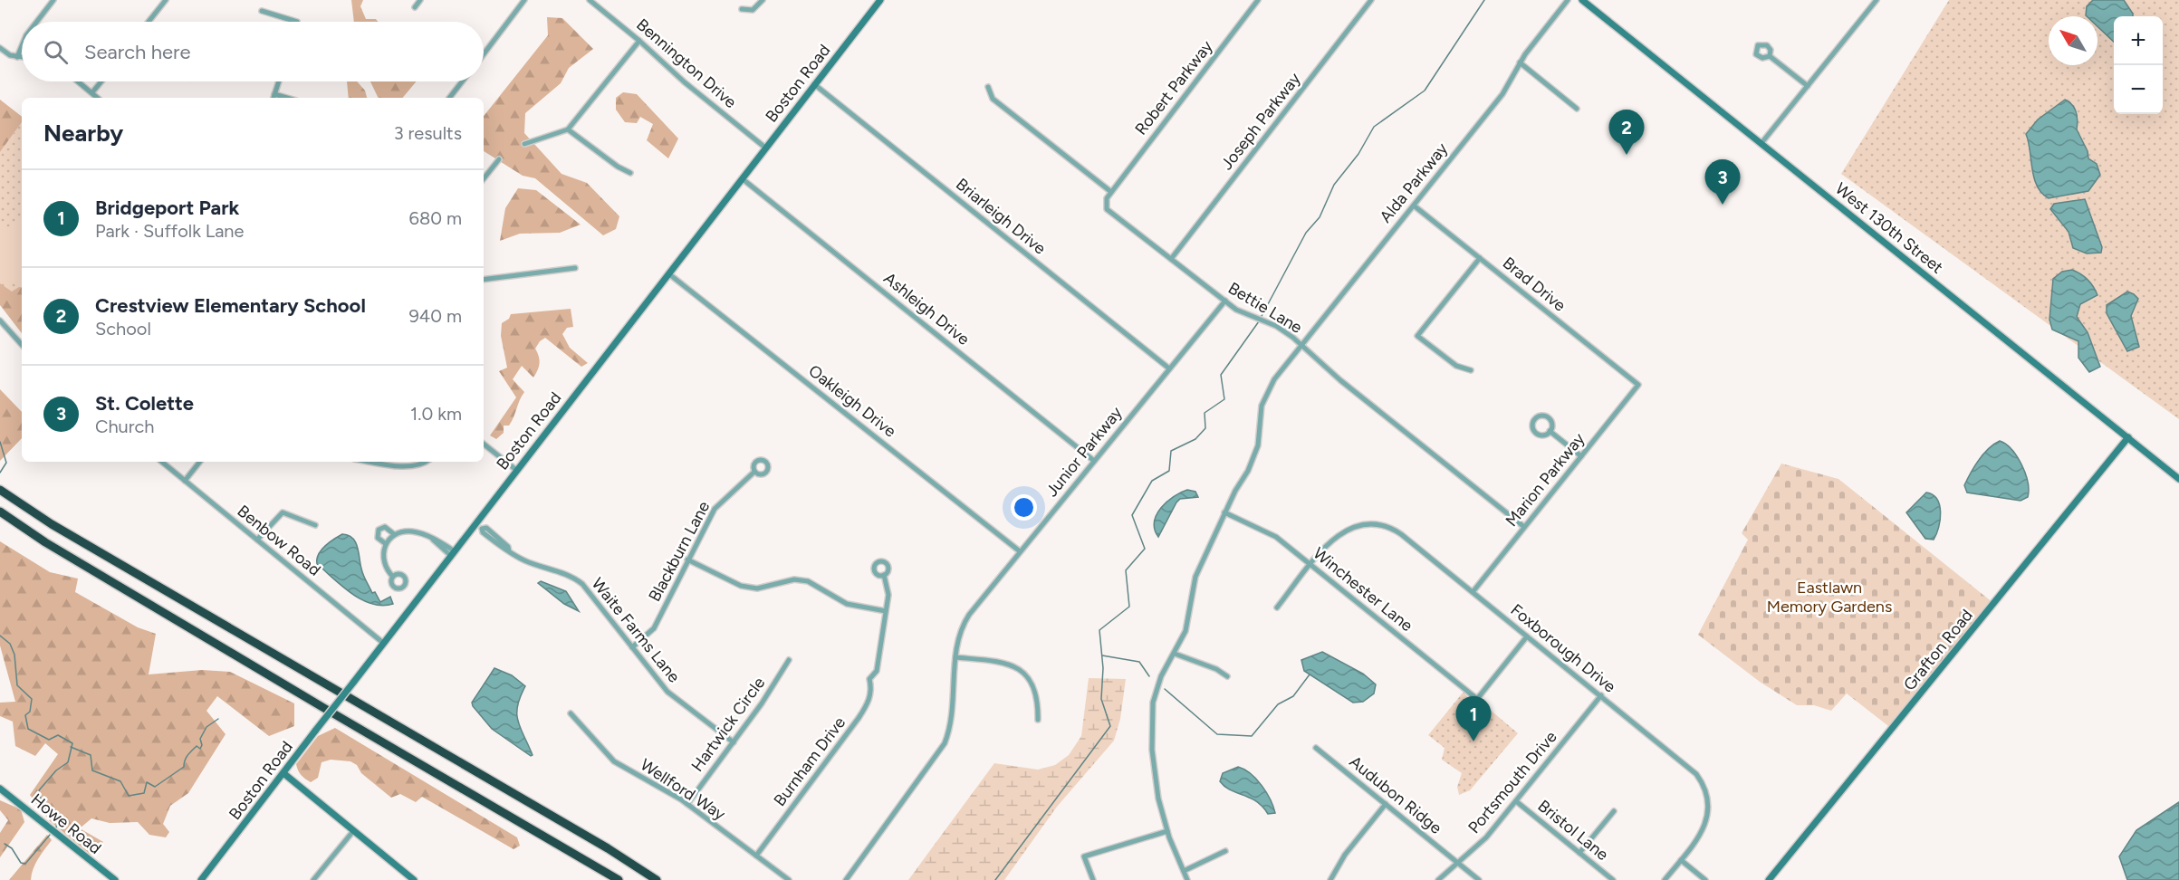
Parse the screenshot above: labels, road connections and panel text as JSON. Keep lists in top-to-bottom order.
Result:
{
  "streets": {
    "street": [
      "Bennington Drive",
      "Boston Road",
      "Robert Parkway",
      "Joseph Parkway",
      "Alda Parkway",
      "Briarleigh Drive",
      "West 130th Street",
      "Brad Drive",
      "Bettie Lane",
      "Ashleigh Drive",
      "Oakleigh Drive",
      "Junior Parkway",
      "Marion Parkway",
      "Benbow Road",
      "Blackburn Lane",
      "Winchester Lane",
      "Waite Farms Lane",
      "Foxborough Drive",
      "Grafton Road",
      "Hartwick Circle",
      "Burnham Drive",
      "Portsmouth Drive",
      "Wellford Way",
      "Audubon Ridge",
      "Howe Road",
      "Bristol Lane"
    ]
  },
  "crossings": [
    ["Bennington Drive", "Boston Road"],
    ["Boston Road", "Briarleigh Drive"],
    ["Boston Road", "Ashleigh Drive"],
    ["Boston Road", "Oakleigh Drive"],
    ["Boston Road", "Benbow Road"],
    ["Boston Road", "Waite Farms Lane"],
    ["Robert Parkway", "Bettie Lane"],
    ["Joseph Parkway", "Bettie Lane"],
    ["Alda Parkway", "Brad Drive"],
    ["Alda Parkway", "Bettie Lane"],
    ["Alda Parkway", "Winchester Lane"],
    ["Briarleigh Drive", "Junior Parkway"],
    ["West 130th Street", "Grafton Road"],
    ["Brad Drive", "Marion Parkway"],
    ["Bettie Lane", "Junior Parkway"],
    ["Bettie Lane", "Marion Parkway"],
    ["Ashleigh Drive", "Junior Parkway"],
    ["Oakleigh Drive", "Junior Parkway"],
    ["Marion Parkway", "Foxborough Drive"],
    ["Blackburn Lane", "Waite Farms Lane"],
    ["Winchester Lane", "Foxborough Drive"],
    ["Waite Farms Lane", "Hartwick Circle"],
    ["Foxborough Drive", "Portsmouth Drive"],
    ["Hartwick Circle", "Wellford Way"],
    ["Burnham Drive", "Wellford Way"],
    ["Portsmouth Drive", "Audubon Ridge"],
    ["Portsmouth Drive", "Bristol Lane"]
  ],
  "parks": ["Eastlawn Memory Gardens"],
  "north": "top left",
  "page": {
    "map_buttons": ["+", "−"],
    "search": "Search here",
    "heading": ["Nearby", "3 results"],
    "pins": ["2", "3", "1"],
    "list": [
      {
        "mark": "1",
        "name": "Bridgeport Park",
        "note": "Park · Suffolk Lane",
        "value": "680 m"
      },
      {
        "mark": "2",
        "name": "Crestview Elementary School",
        "note": "School",
        "value": "940 m"
      },
      {
        "mark": "3",
        "name": "St. Colette",
        "note": "Church",
        "value": "1.0 km"
      }
    ]
  }
}
